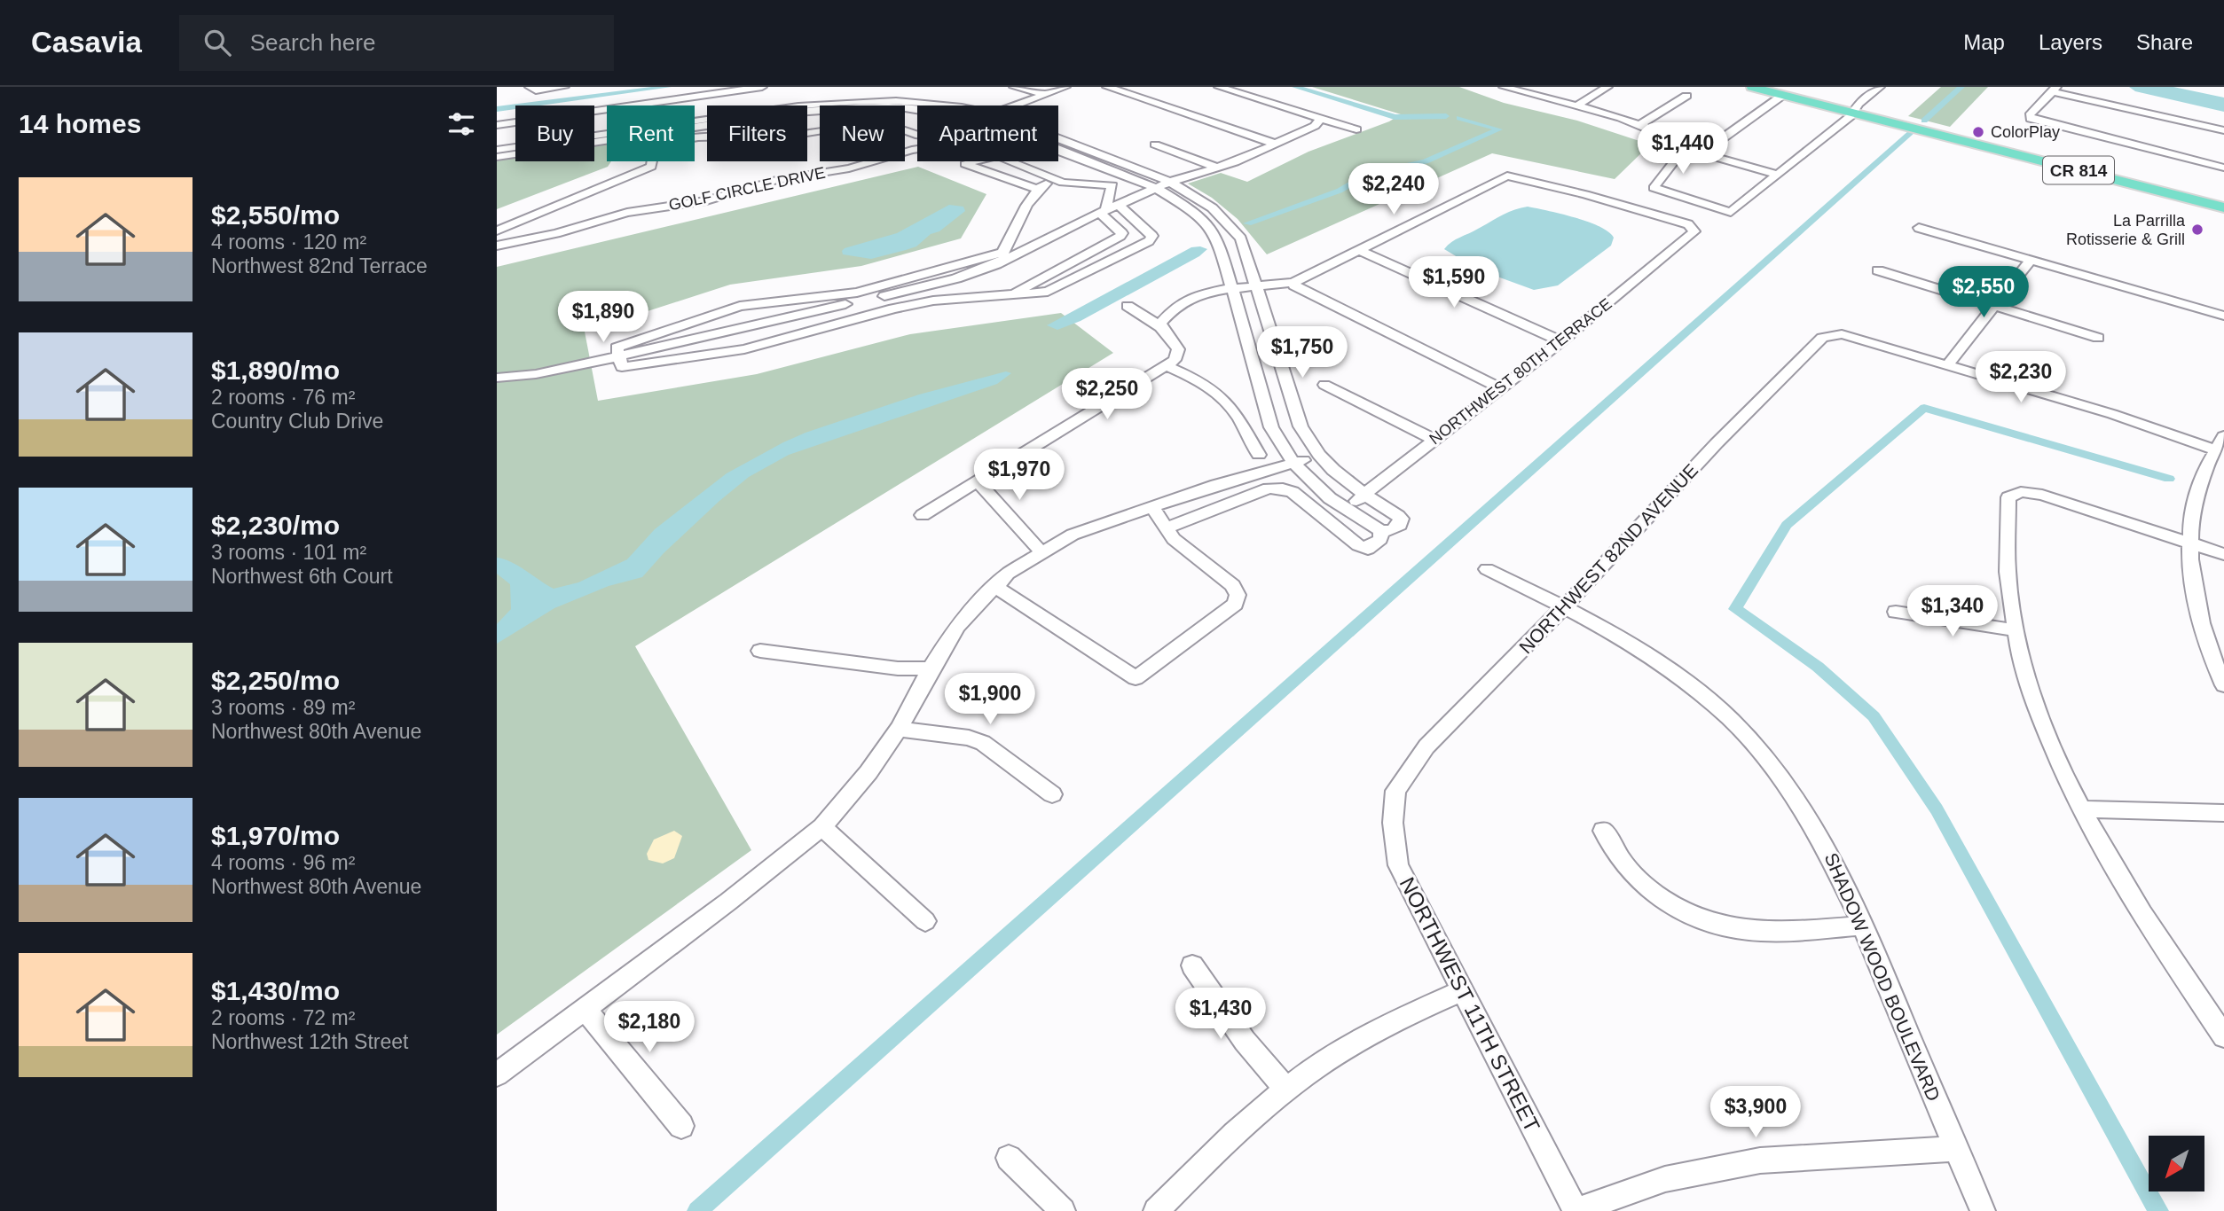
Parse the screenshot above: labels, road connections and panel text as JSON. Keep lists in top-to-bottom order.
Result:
{
  "streets": {
    "main road": ["CR 814"],
    "street": [
      "GOLF CIRCLE DRIVE",
      "NORTHWEST 80TH TERRACE",
      "NORTHWEST 82ND AVENUE",
      "SHADOW WOOD BOULEVARD",
      "NORTHWEST 11TH STREET"
    ]
  },
  "crossings": [
    ["NORTHWEST 82ND AVENUE", "SHADOW WOOD BOULEVARD"],
    ["NORTHWEST 82ND AVENUE", "NORTHWEST 11TH STREET"]
  ],
  "places": ["ColorPlay", "La Parrilla Rotisserie & Grill"],
  "north": "bottom left",
  "page": {
    "header": "Casavia",
    "search": "Search here",
    "nav": ["Map", "Layers", "Share"],
    "heading": "14 homes",
    "chip": [
      "Buy",
      "Rent",
      "Filters",
      "New",
      "Apartment"
    ],
    "price": [
      "$1,440",
      "$2,240",
      "$1,590",
      "$2,550",
      "$1,890",
      "$1,750",
      "$2,230",
      "$2,250",
      "$1,970",
      "$1,340",
      "$1,900",
      "$1,430",
      "$2,180",
      "$3,900"
    ],
    "list": [
      {
        "name": "$2,550/mo",
        "note": "4 rooms · 120 m² · Northwest 82nd Terrace"
      },
      {
        "name": "$1,890/mo",
        "note": "2 rooms · 76 m² · Country Club Drive"
      },
      {
        "name": "$2,230/mo",
        "note": "3 rooms · 101 m² · Northwest 6th Court"
      },
      {
        "name": "$2,250/mo",
        "note": "3 rooms · 89 m² · Northwest 80th Avenue"
      },
      {
        "name": "$1,970/mo",
        "note": "4 rooms · 96 m² · Northwest 80th Avenue"
      },
      {
        "name": "$1,430/mo",
        "note": "2 rooms · 72 m² · Northwest 12th Street"
      }
    ]
  }
}
